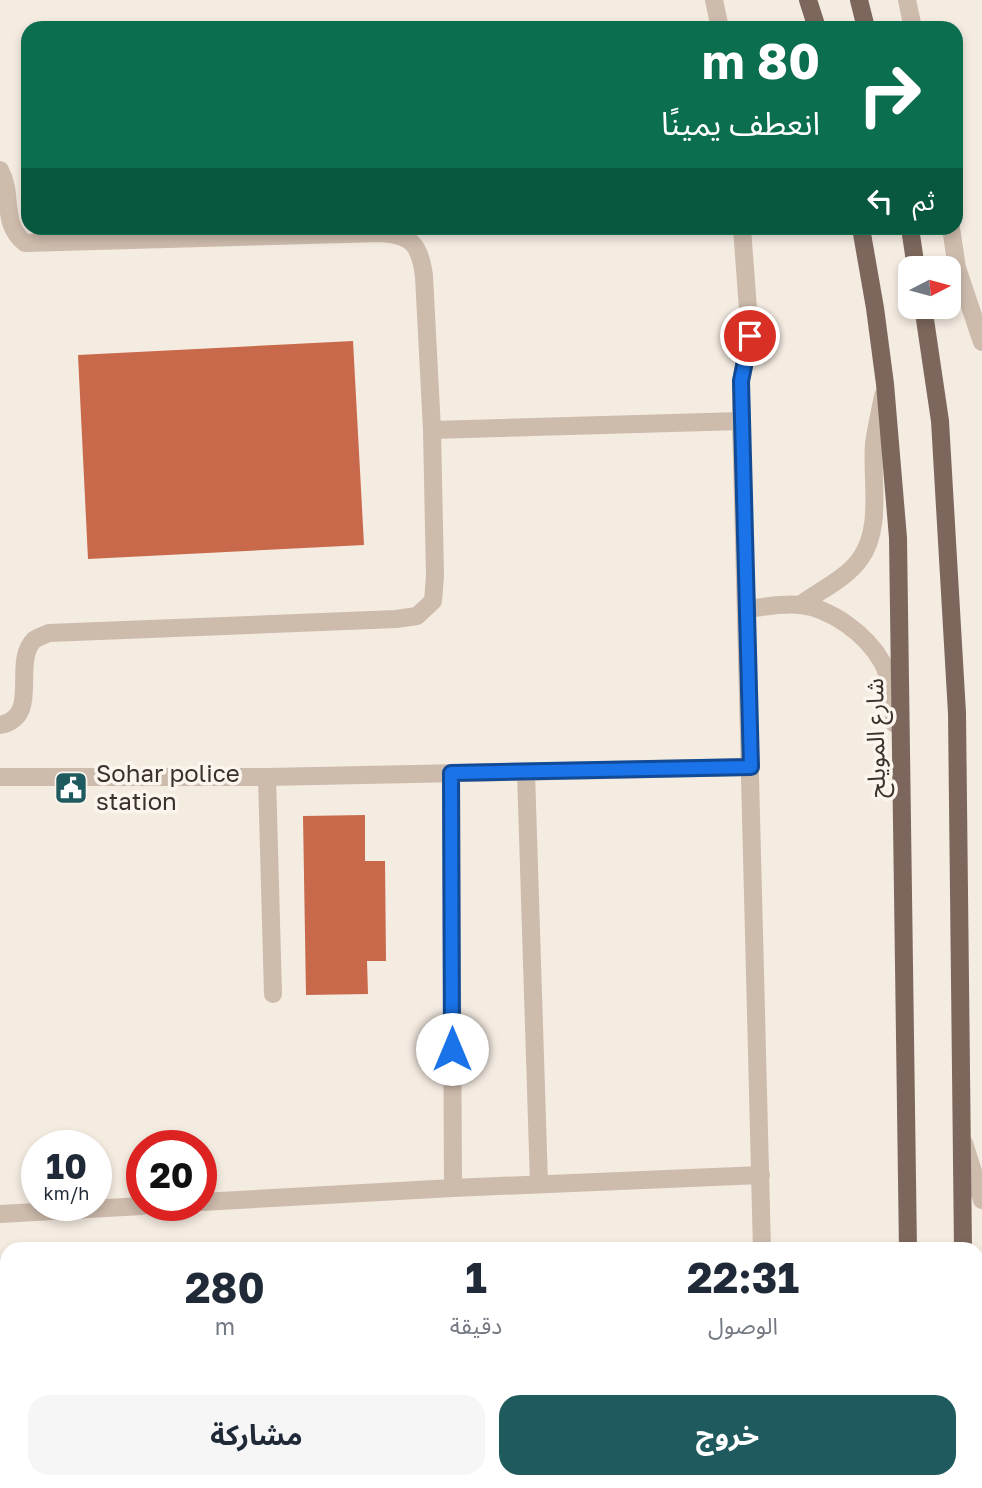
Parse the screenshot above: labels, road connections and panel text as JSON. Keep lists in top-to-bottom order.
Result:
{
  "streets": {
    "main road": ["شارع المويلح"]
  },
  "places": {
    "public building": ["Sohar police station"]
  },
  "north": "right",
  "page": {
    "turn": ["80 m", "انعطف يمينًا"],
    "then": "ثم",
    "speed": "10 km/h",
    "limit": "20",
    "eta": [
      "22:31",
      "الوصول",
      "1",
      "دقيقة",
      "280",
      "m"
    ],
    "buttons": ["خروج", "مشاركة"]
  }
}
